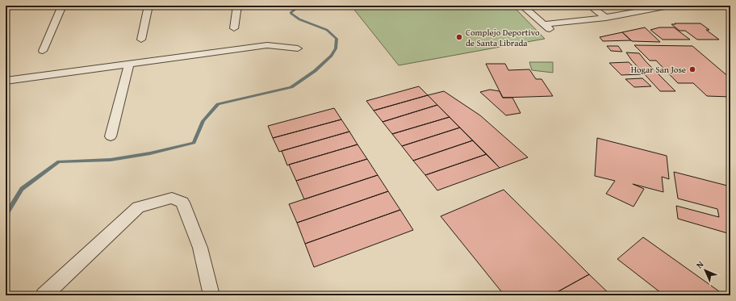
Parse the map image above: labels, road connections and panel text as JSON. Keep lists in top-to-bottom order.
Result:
{
  "places": ["Complejo Deportivo de Santa Librada", "Hogar San Jose"],
  "north": "top left"
}
